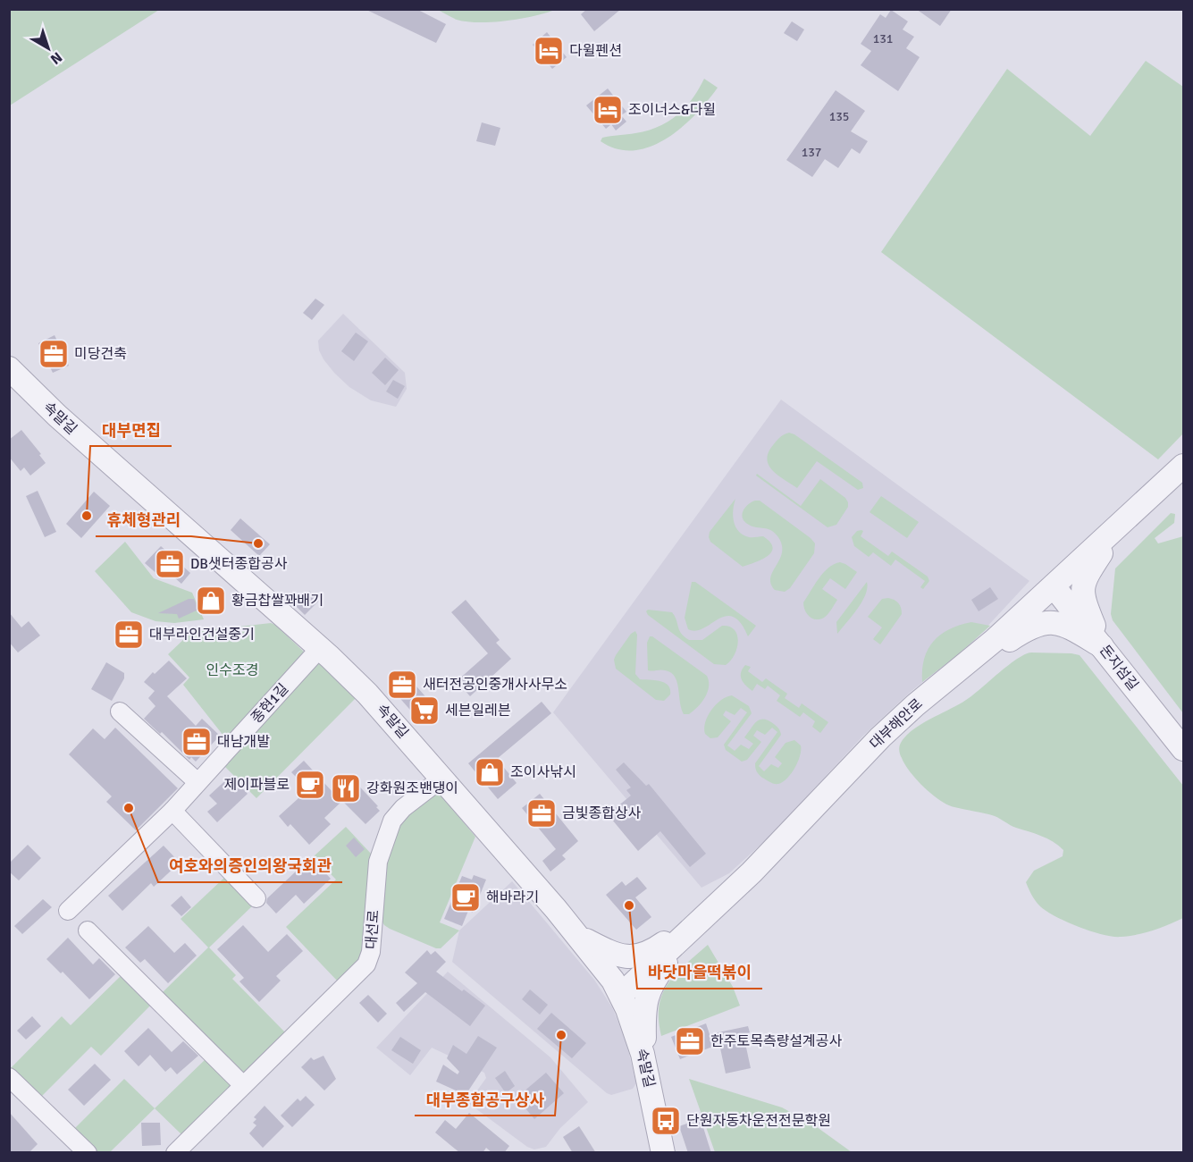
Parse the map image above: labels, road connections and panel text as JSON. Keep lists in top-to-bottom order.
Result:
{
  "streets": {
    "street": [
      "속말길",
      "돈지섬길",
      "종현1길",
      "대부해안로",
      "대선로"
    ]
  },
  "crossings": [
    ["속말길", "종현1길"],
    ["속말길", "대부해안로"],
    ["속말길", "대선로"],
    ["돈지섬길", "대부해안로"]
  ],
  "parks": ["인수조경"],
  "places": {
    "hotel": ["다윌펜션", "조이너스&다윌"],
    "office": [
      "미당건축",
      "DB샛터종합공사",
      "대부라인건설중기",
      "새터전공인중개사사무소",
      "대남개발",
      "금빛종합상사",
      "한주토목측량설계공사"
    ],
    "other": [
      "대부면집",
      "휴체형관리",
      "여호와의증인의왕국회관",
      "바닷마을떡볶이",
      "대부종합공구상사"
    ],
    "shop": ["황금찹쌀꽈배기", "조이사낚시"],
    "supermarket": ["세븐일레븐"],
    "cafe": ["제이파블로", "해바라기"],
    "restaurant": ["강화원조밴댕이"],
    "bus stop": ["단원자동차운전전문학원"]
  },
  "house_numbers": ["131", "135", "137"],
  "north": "bottom right"
}
